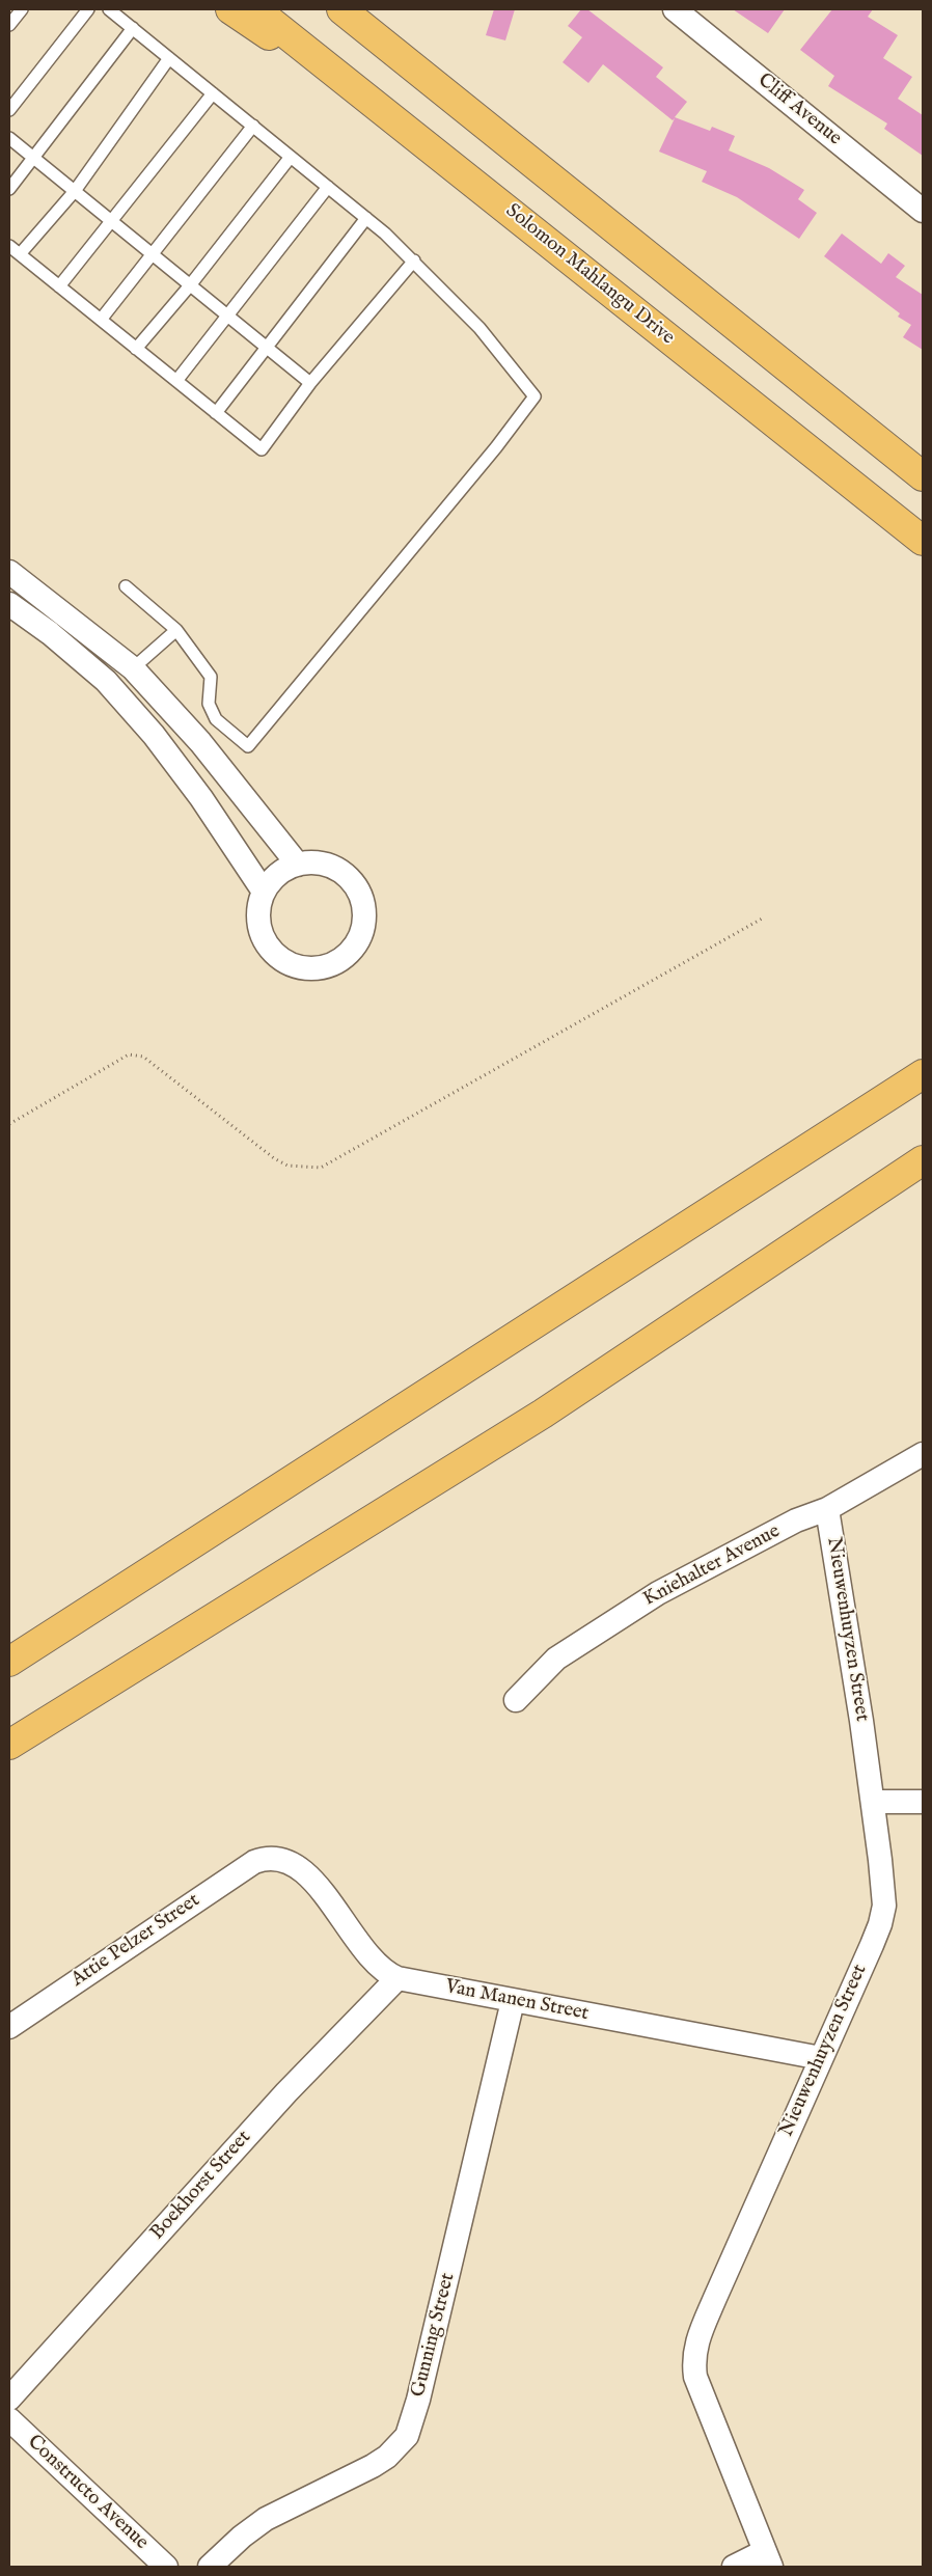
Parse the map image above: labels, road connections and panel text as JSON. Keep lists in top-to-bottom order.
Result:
{
  "streets": {
    "main road": ["Solomon Mahlangu Drive"],
    "street": [
      "Cliff Avenue",
      "Kniehalter Avenue",
      "Nieuwenhuyzen Street",
      "Attie Pelzer Street",
      "Van Manen Street",
      "Boekhorst Street",
      "Gunning Street",
      "Constructo Avenue"
    ]
  },
  "crossings": [
    ["Kniehalter Avenue", "Nieuwenhuyzen Street"],
    ["Nieuwenhuyzen Street", "Van Manen Street"],
    ["Attie Pelzer Street", "Van Manen Street"],
    ["Van Manen Street", "Boekhorst Street"],
    ["Van Manen Street", "Gunning Street"]
  ]
}
